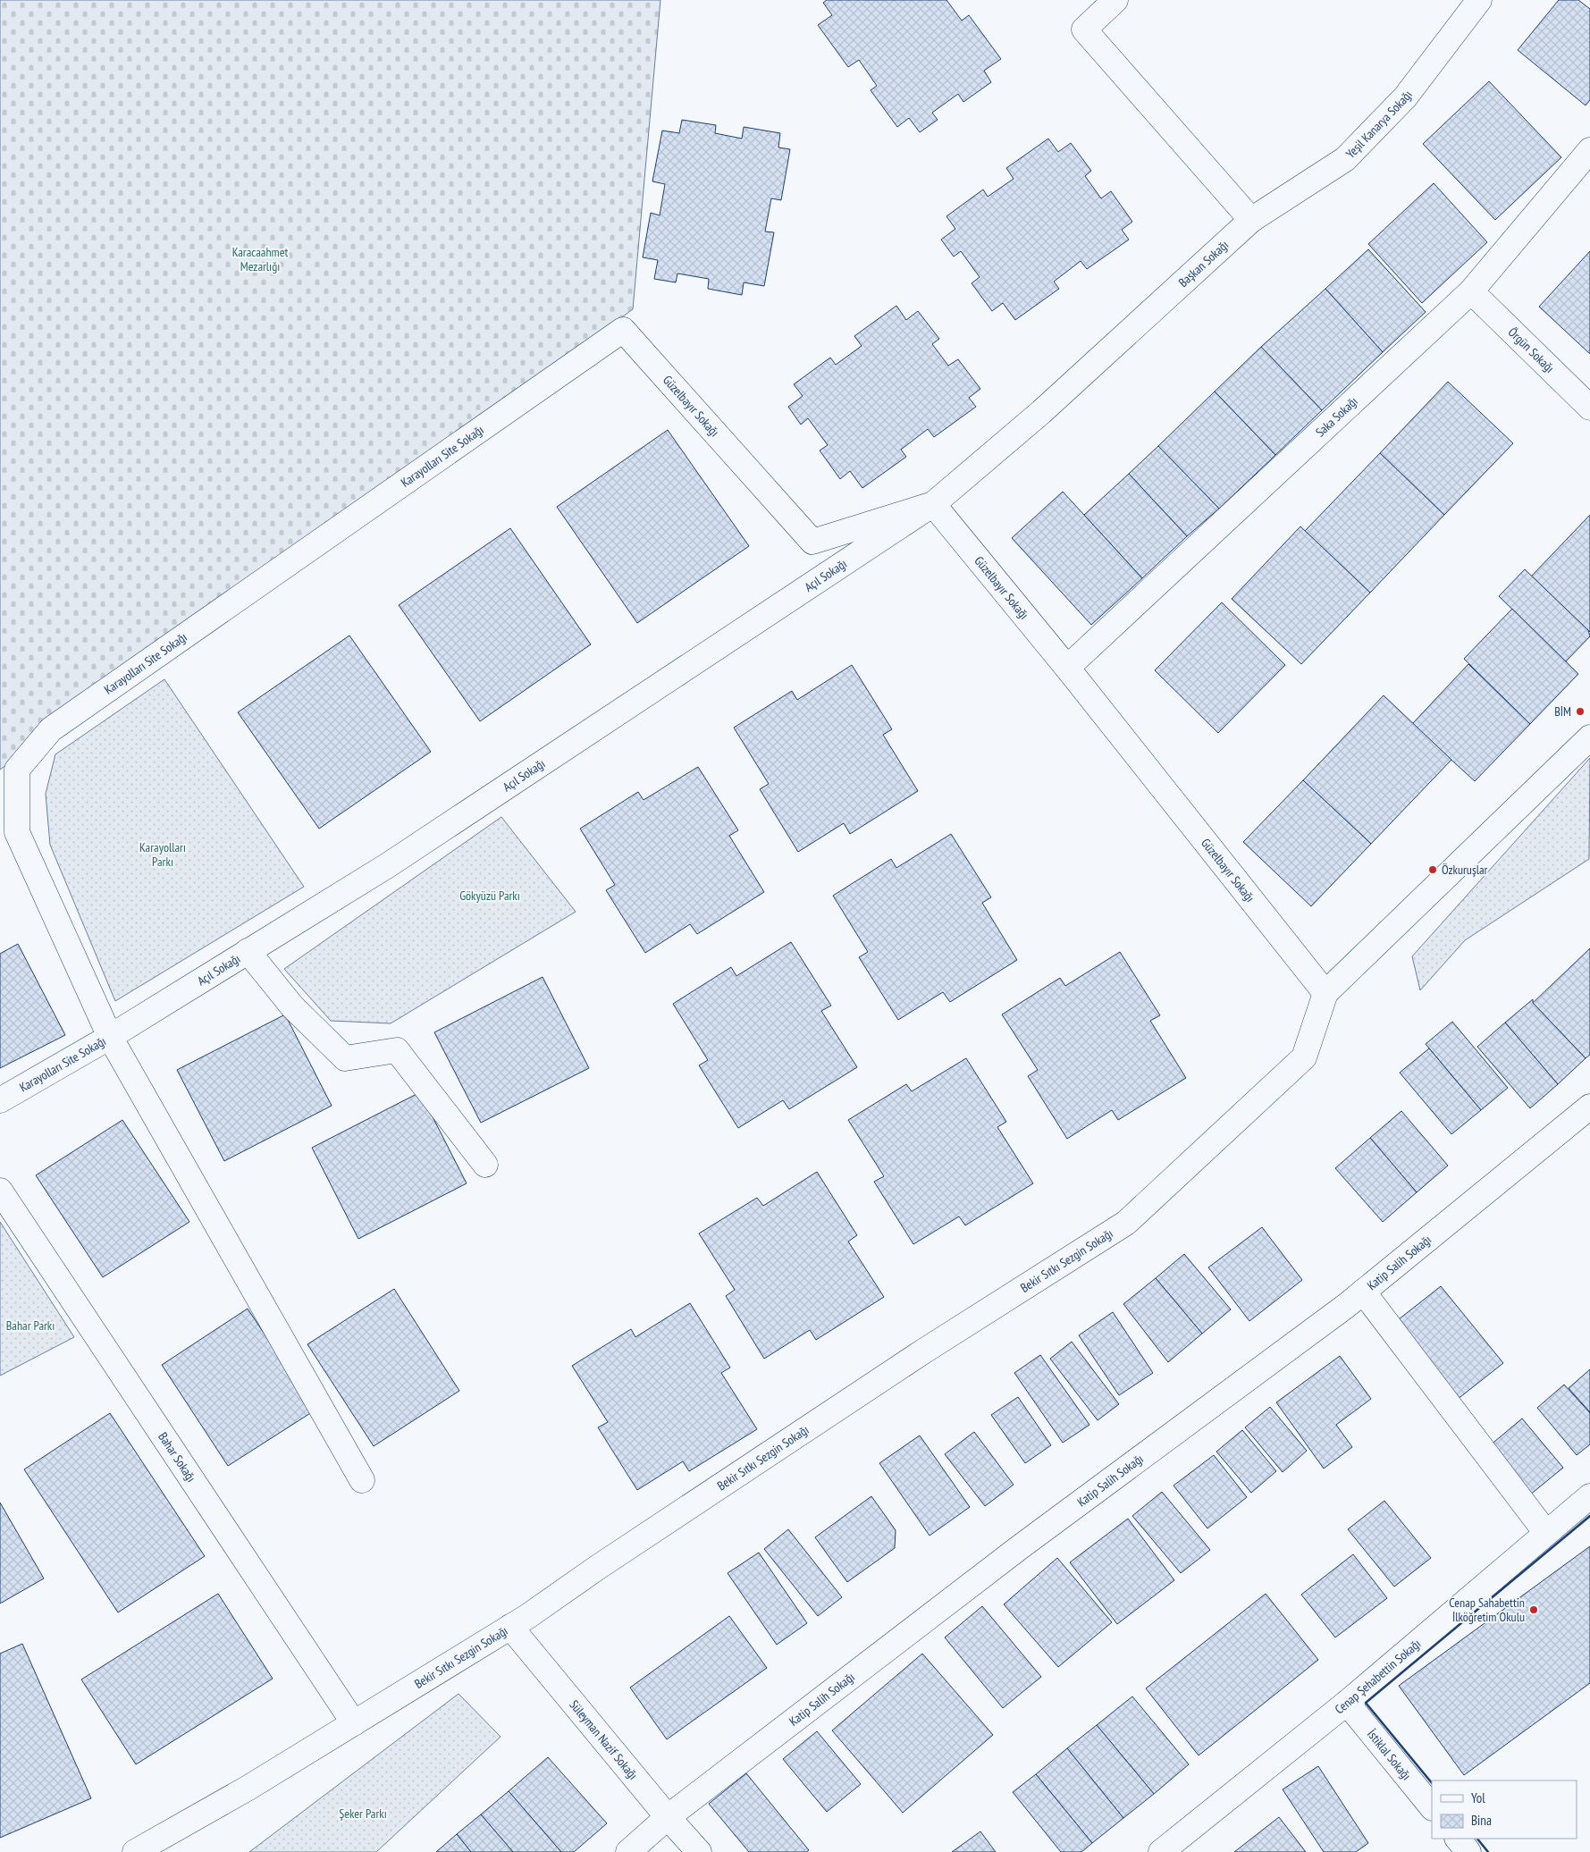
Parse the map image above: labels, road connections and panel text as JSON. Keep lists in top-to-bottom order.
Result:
{
  "streets": {
    "street": [
      "Yeşil Kanarya Sokağı",
      "Başkan Sokağı",
      "Örgün Sokağı",
      "Güzelbayır Sokağı",
      "Saka Sokağı",
      "Karayolları Site Sokağı",
      "Açıl Sokağı",
      "Bekir Sıtkı Sezgin Sokağı",
      "Katip Salih Sokağı",
      "Bahar Sokağı",
      "Cenap Şehabettin Sokağı",
      "Süleyman Nazif Sokağı",
      "İstiklal Sokağı"
    ]
  },
  "crossings": [
    ["Yeşil Kanarya Sokağı", "Başkan Sokağı"],
    ["Başkan Sokağı", "Güzelbayır Sokağı"],
    ["Başkan Sokağı", "Açıl Sokağı"],
    ["Örgün Sokağı", "Saka Sokağı"],
    ["Güzelbayır Sokağı", "Saka Sokağı"],
    ["Güzelbayır Sokağı", "Karayolları Site Sokağı"],
    ["Güzelbayır Sokağı", "Açıl Sokağı"],
    ["Güzelbayır Sokağı", "Bekir Sıtkı Sezgin Sokağı"],
    ["Karayolları Site Sokağı", "Açıl Sokağı"],
    ["Bekir Sıtkı Sezgin Sokağı", "Bahar Sokağı"],
    ["Bekir Sıtkı Sezgin Sokağı", "Süleyman Nazif Sokağı"],
    ["Katip Salih Sokağı", "Süleyman Nazif Sokağı"],
    ["Cenap Şehabettin Sokağı", "İstiklal Sokağı"]
  ],
  "parks": [
    "Karacaahmet Mezarlığı",
    "Karayolları Parkı",
    "Gökyüzü Parkı",
    "Bahar Parkı",
    "Şeker Parkı"
  ],
  "places": ["BİM", "Özkuruşlar", "Cenap Sahabettin İlköğretim Okulu"],
  "legend": ["Yol", "Bina"]
}
